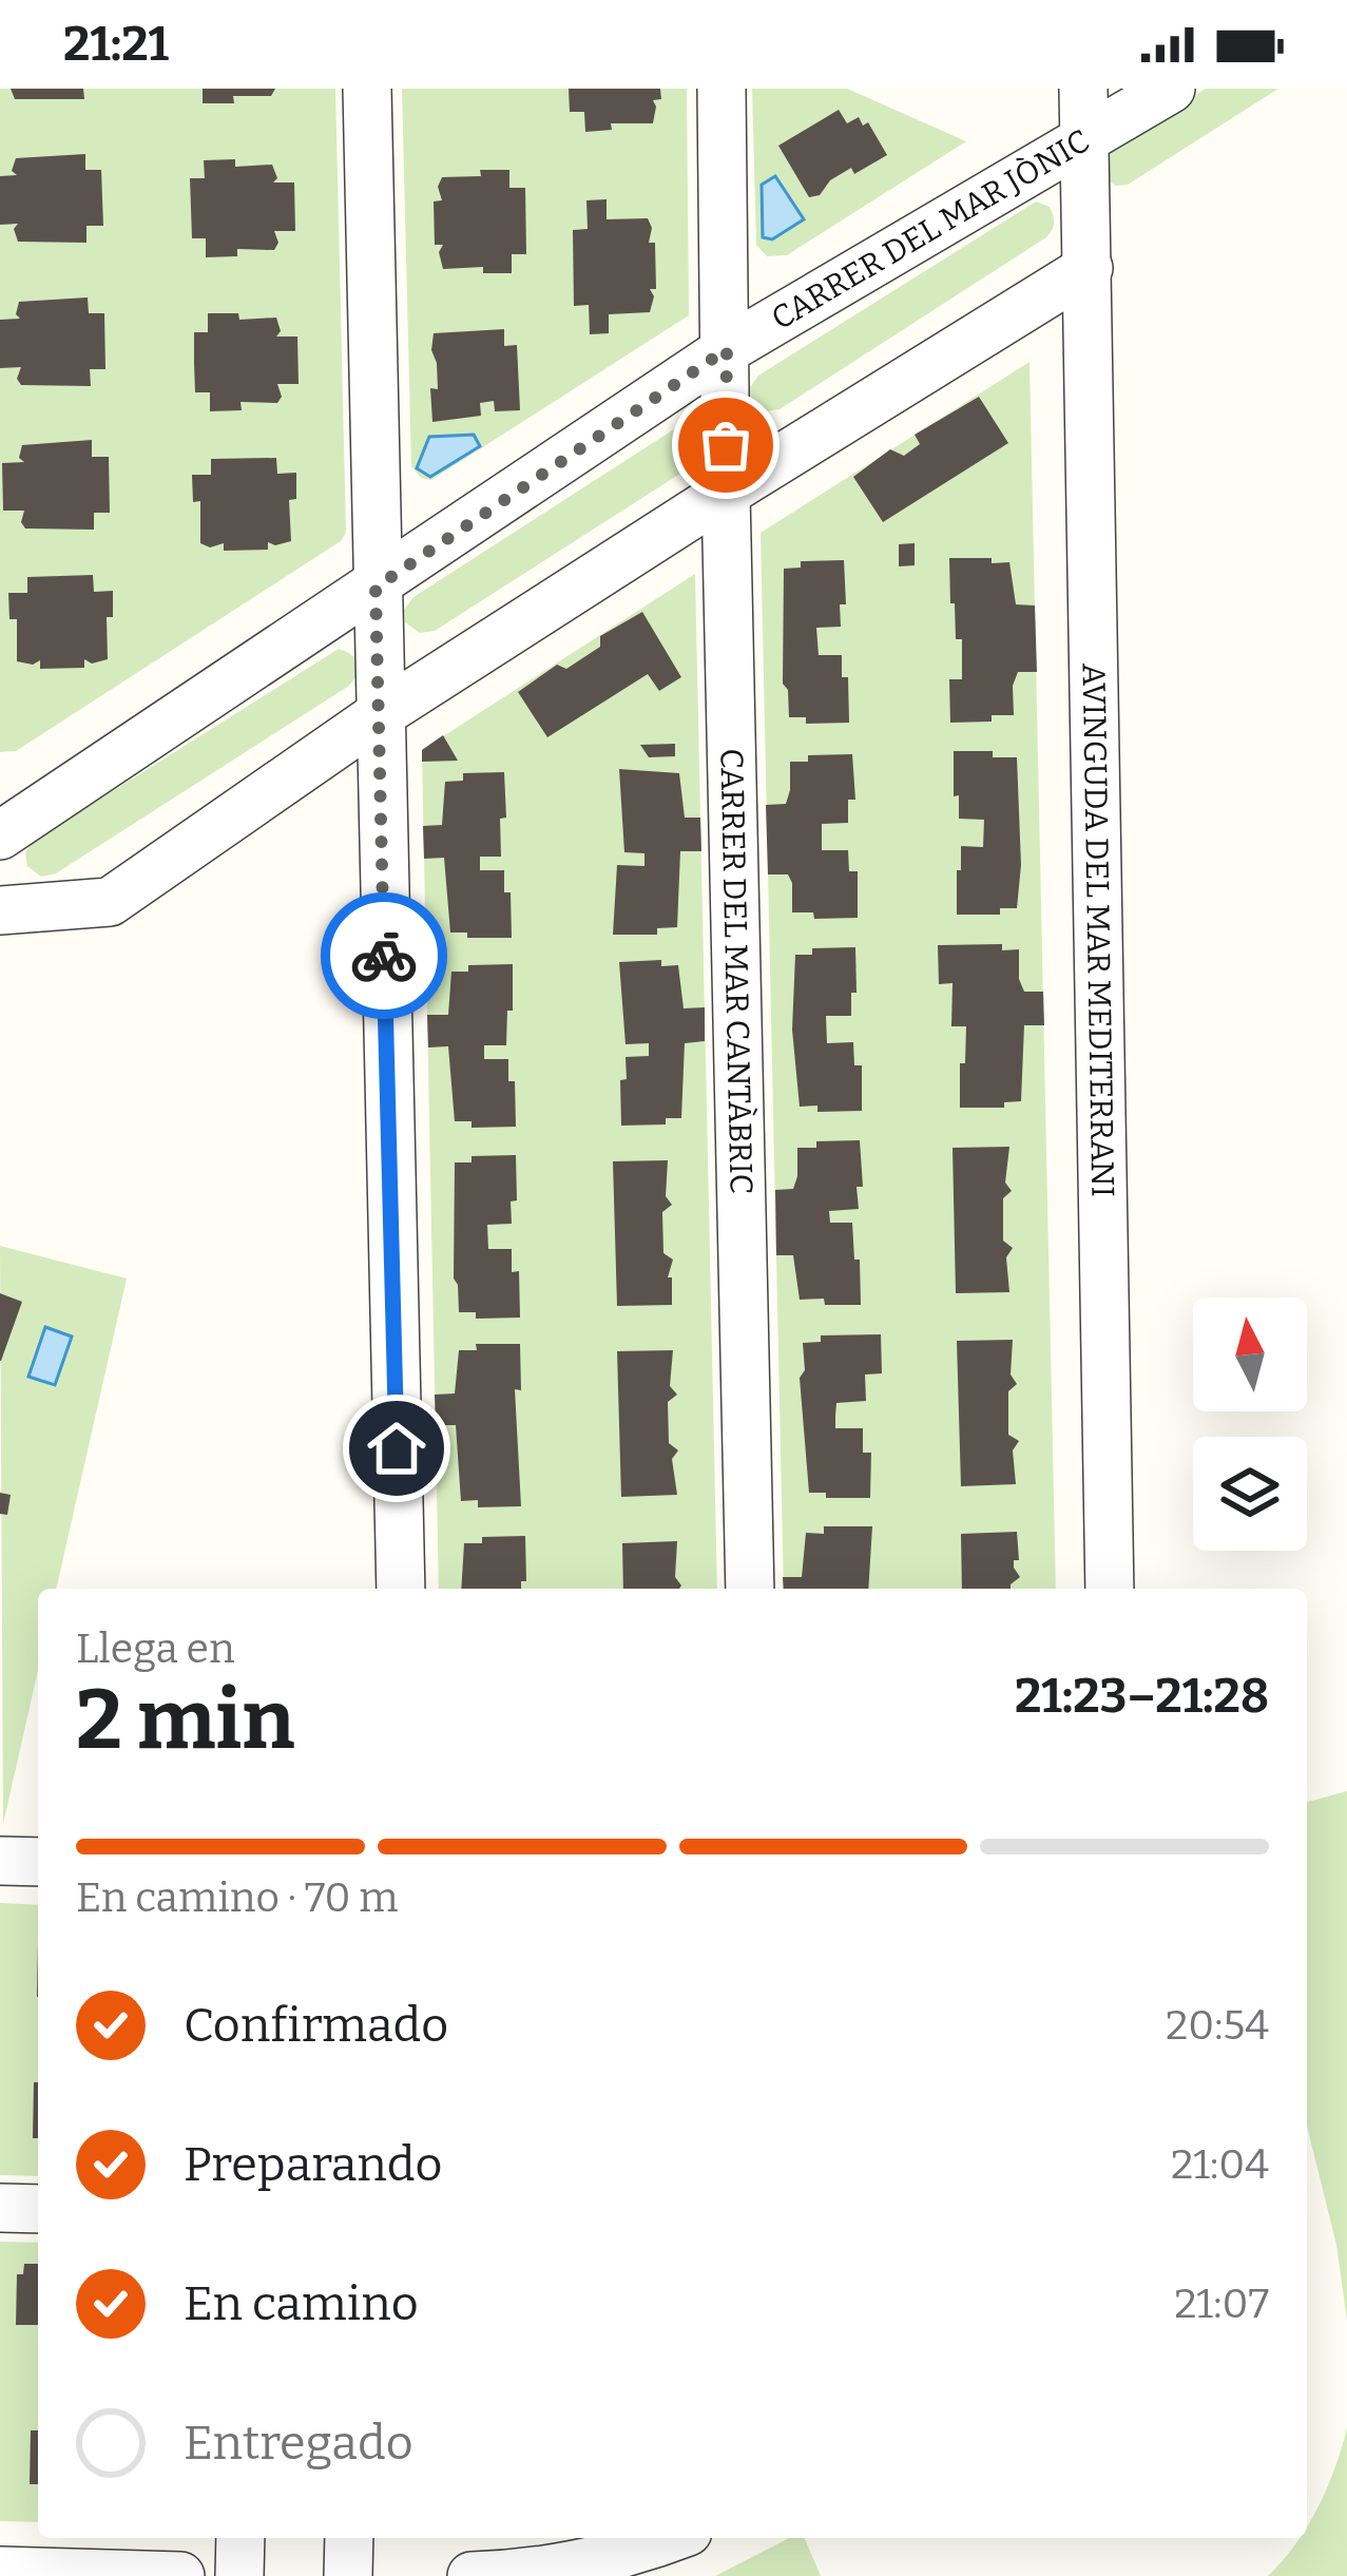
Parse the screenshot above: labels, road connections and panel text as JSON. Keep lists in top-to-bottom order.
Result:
{
  "streets": {
    "street": ["CARRER DEL MAR JÒNIC", "AVINGUDA DEL MAR MEDITERRANI", "CARRER DEL MAR CANTÀBRIC"]
  },
  "crossings": [
    ["CARRER DEL MAR JÒNIC", "AVINGUDA DEL MAR MEDITERRANI"],
    ["CARRER DEL MAR JÒNIC", "CARRER DEL MAR CANTÀBRIC"]
  ],
  "north": "top",
  "page": {
    "status": "21:21",
    "heading": ["2 min", "Llega en", "21:23–21:28"],
    "bar": "En camino · 70 m",
    "list": [
      ["Confirmado", "20:54"],
      ["Preparando", "21:04"],
      ["En camino", "21:07"],
      "Entregado"
    ]
  }
}
